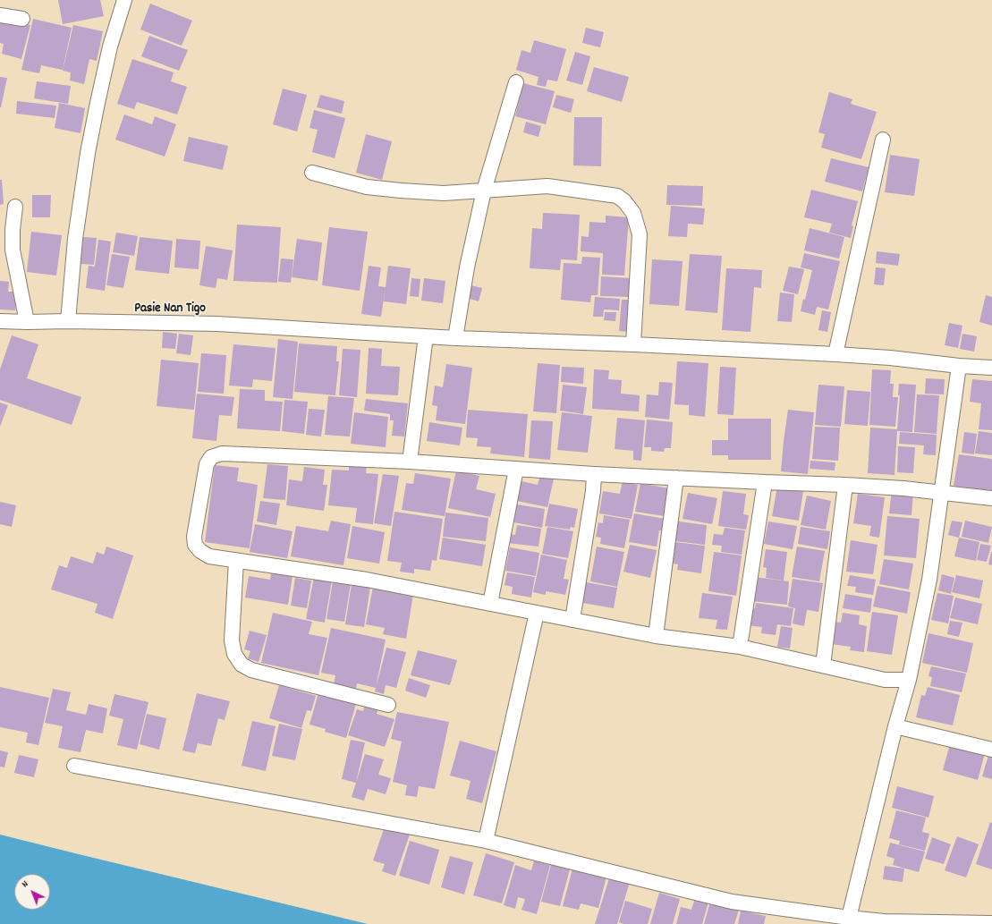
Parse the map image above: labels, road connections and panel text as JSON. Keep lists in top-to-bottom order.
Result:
{
  "districts": ["Pasie Nan Tigo"],
  "north": "top left"
}
